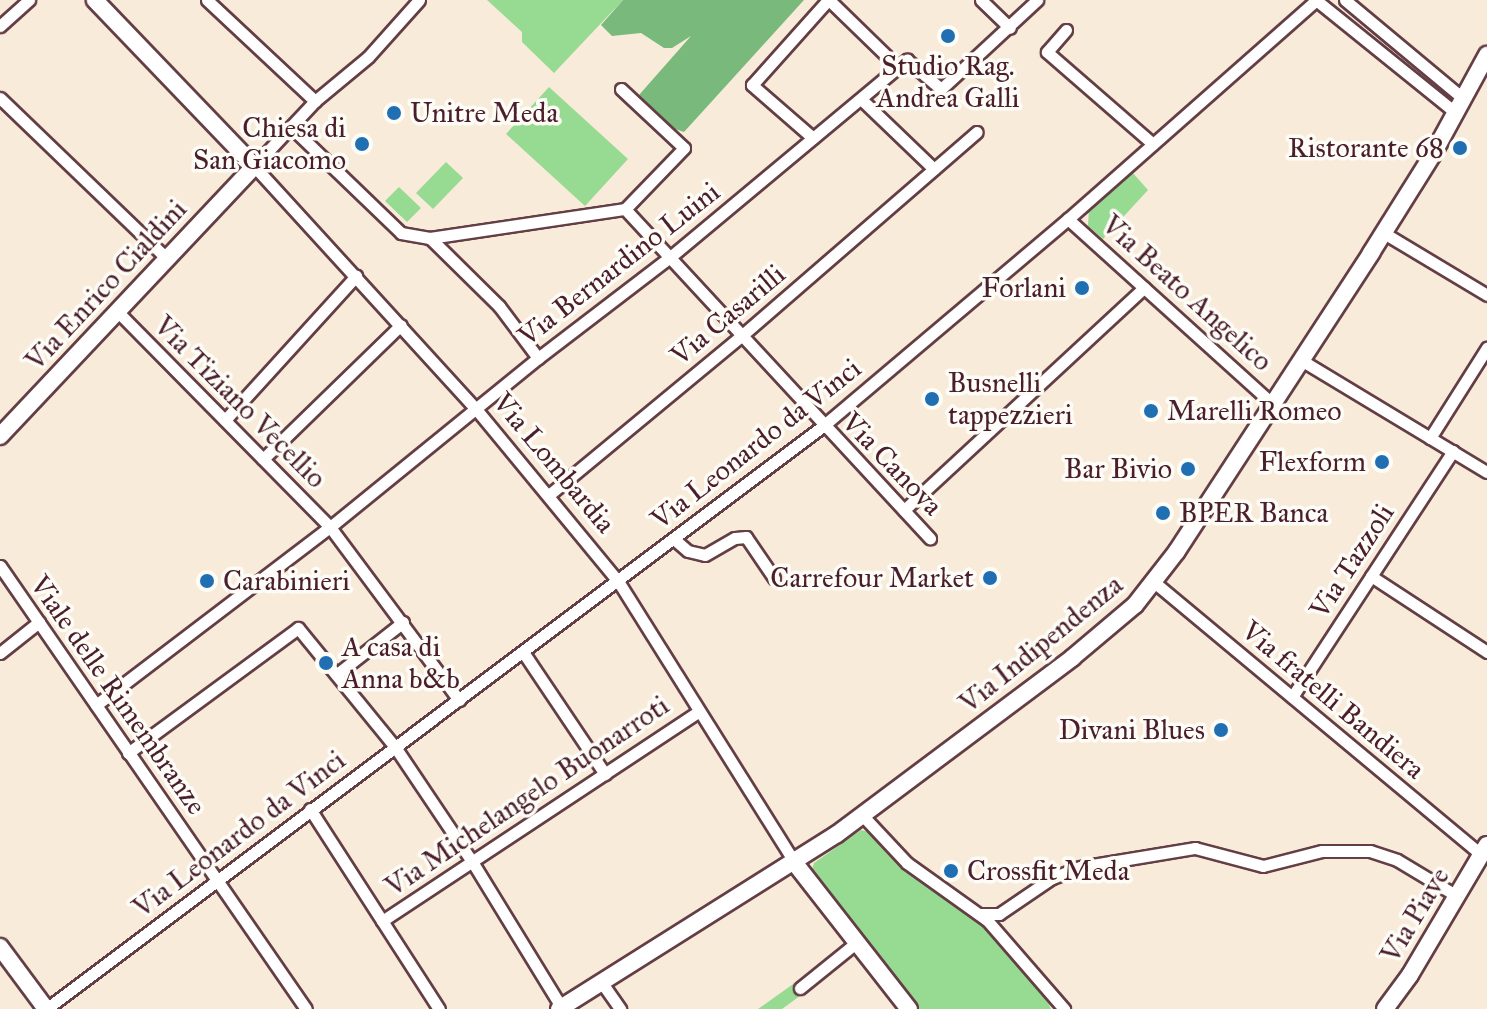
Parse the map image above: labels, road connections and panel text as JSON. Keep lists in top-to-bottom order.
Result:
{
  "streets": {
    "street": [
      "Via Bernardino Luini",
      "Via Enrico Cialdini",
      "Via Beato Angelico",
      "Via Casarilli",
      "Via Tiziano Vecellio",
      "Via Leonardo da Vinci",
      "Via Lombardia",
      "Via Canova",
      "Via Tazzoli",
      "Via Indipendenza",
      "Viale delle Rimembranze",
      "Via fratelli Bandiera",
      "Via Michelangelo Buonarroti",
      "Via Piave"
    ]
  },
  "crossings": [
    ["Via Bernardino Luini", "Via Tiziano Vecellio"],
    ["Via Bernardino Luini", "Via Lombardia"],
    ["Via Bernardino Luini", "Via Canova"],
    ["Via Bernardino Luini", "Viale delle Rimembranze"],
    ["Via Enrico Cialdini", "Via Tiziano Vecellio"],
    ["Via Enrico Cialdini", "Via Lombardia"],
    ["Via Beato Angelico", "Via Leonardo da Vinci"],
    ["Via Beato Angelico", "Via Indipendenza"],
    ["Via Casarilli", "Via Lombardia"],
    ["Via Casarilli", "Via Canova"],
    ["Via Tiziano Vecellio", "Via Leonardo da Vinci"],
    ["Via Leonardo da Vinci", "Via Lombardia"],
    ["Via Leonardo da Vinci", "Via Canova"],
    ["Via Leonardo da Vinci", "Viale delle Rimembranze"],
    ["Via Lombardia", "Via Indipendenza"],
    ["Via Lombardia", "Via Michelangelo Buonarroti"],
    ["Via Tazzoli", "Via fratelli Bandiera"],
    ["Via Indipendenza", "Via fratelli Bandiera"],
    ["Via fratelli Bandiera", "Via Piave"]
  ],
  "places": [
    "Studio Rag. Andrea Galli",
    "Unitre Meda",
    "Chiesa di San Giacomo",
    "Ristorante 68",
    "Forlani",
    "Busnelli tappezzieri",
    "Marelli Romeo",
    "Flexform",
    "Bar Bivio",
    "BPER Banca",
    "Carrefour Market",
    "Carabinieri",
    "A casa di Anna b&b",
    "Divani Blues",
    "Crossfit Meda"
  ]
}
